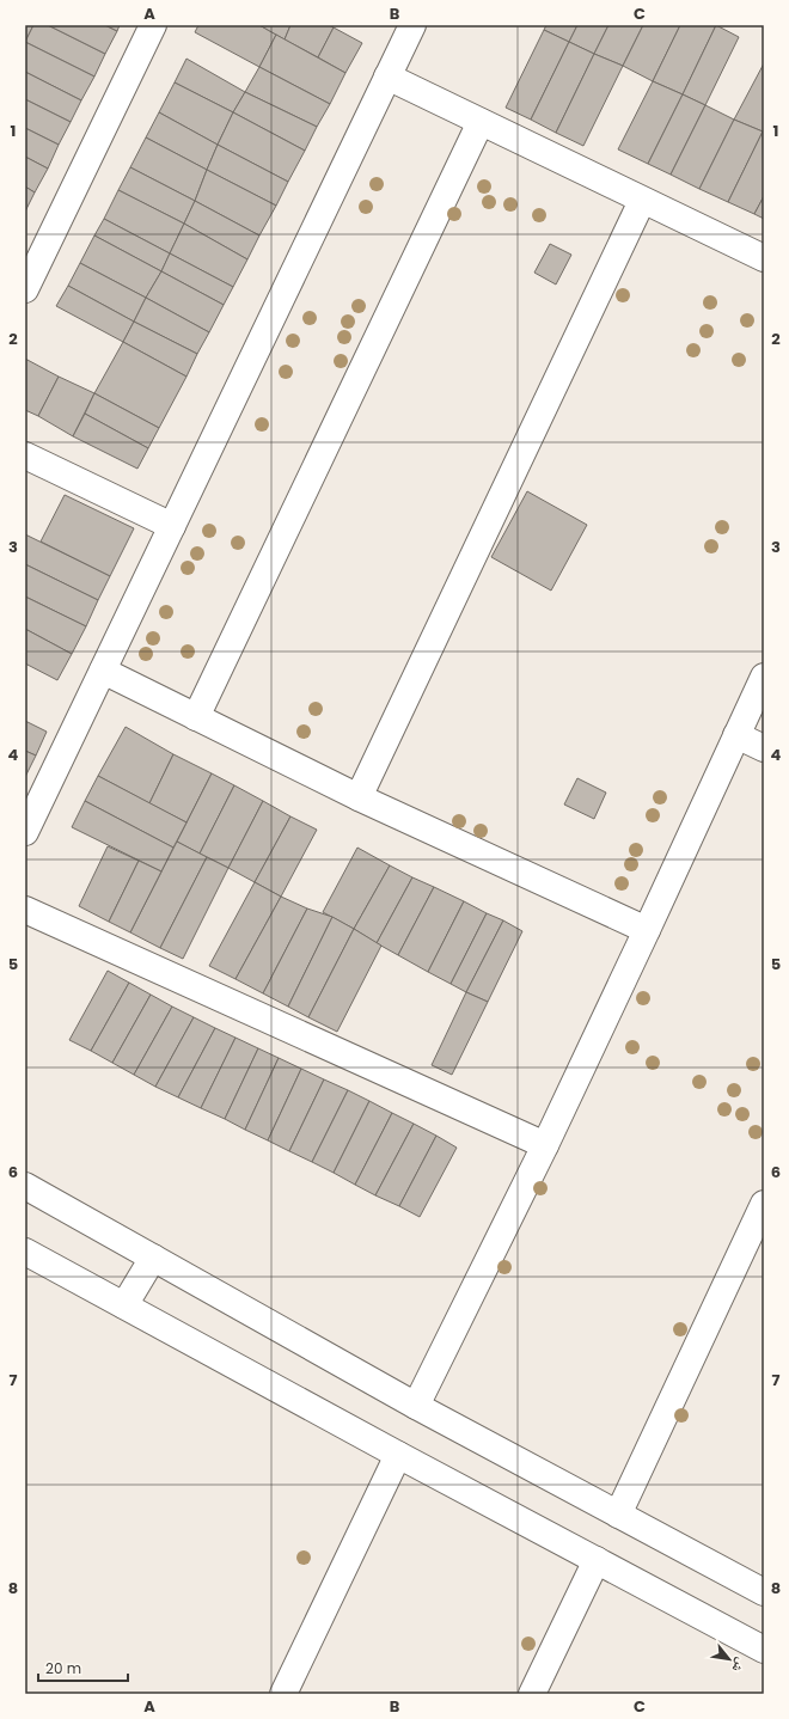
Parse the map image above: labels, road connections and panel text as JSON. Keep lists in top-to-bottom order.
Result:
{
  "scale_bar": "20 m",
  "north": "bottom right",
  "grid": {
    "columns": ["A", "B", "C"],
    "rows": [
      "1",
      "2",
      "3",
      "4",
      "5",
      "6",
      "7",
      "8"
    ]
  }
}
